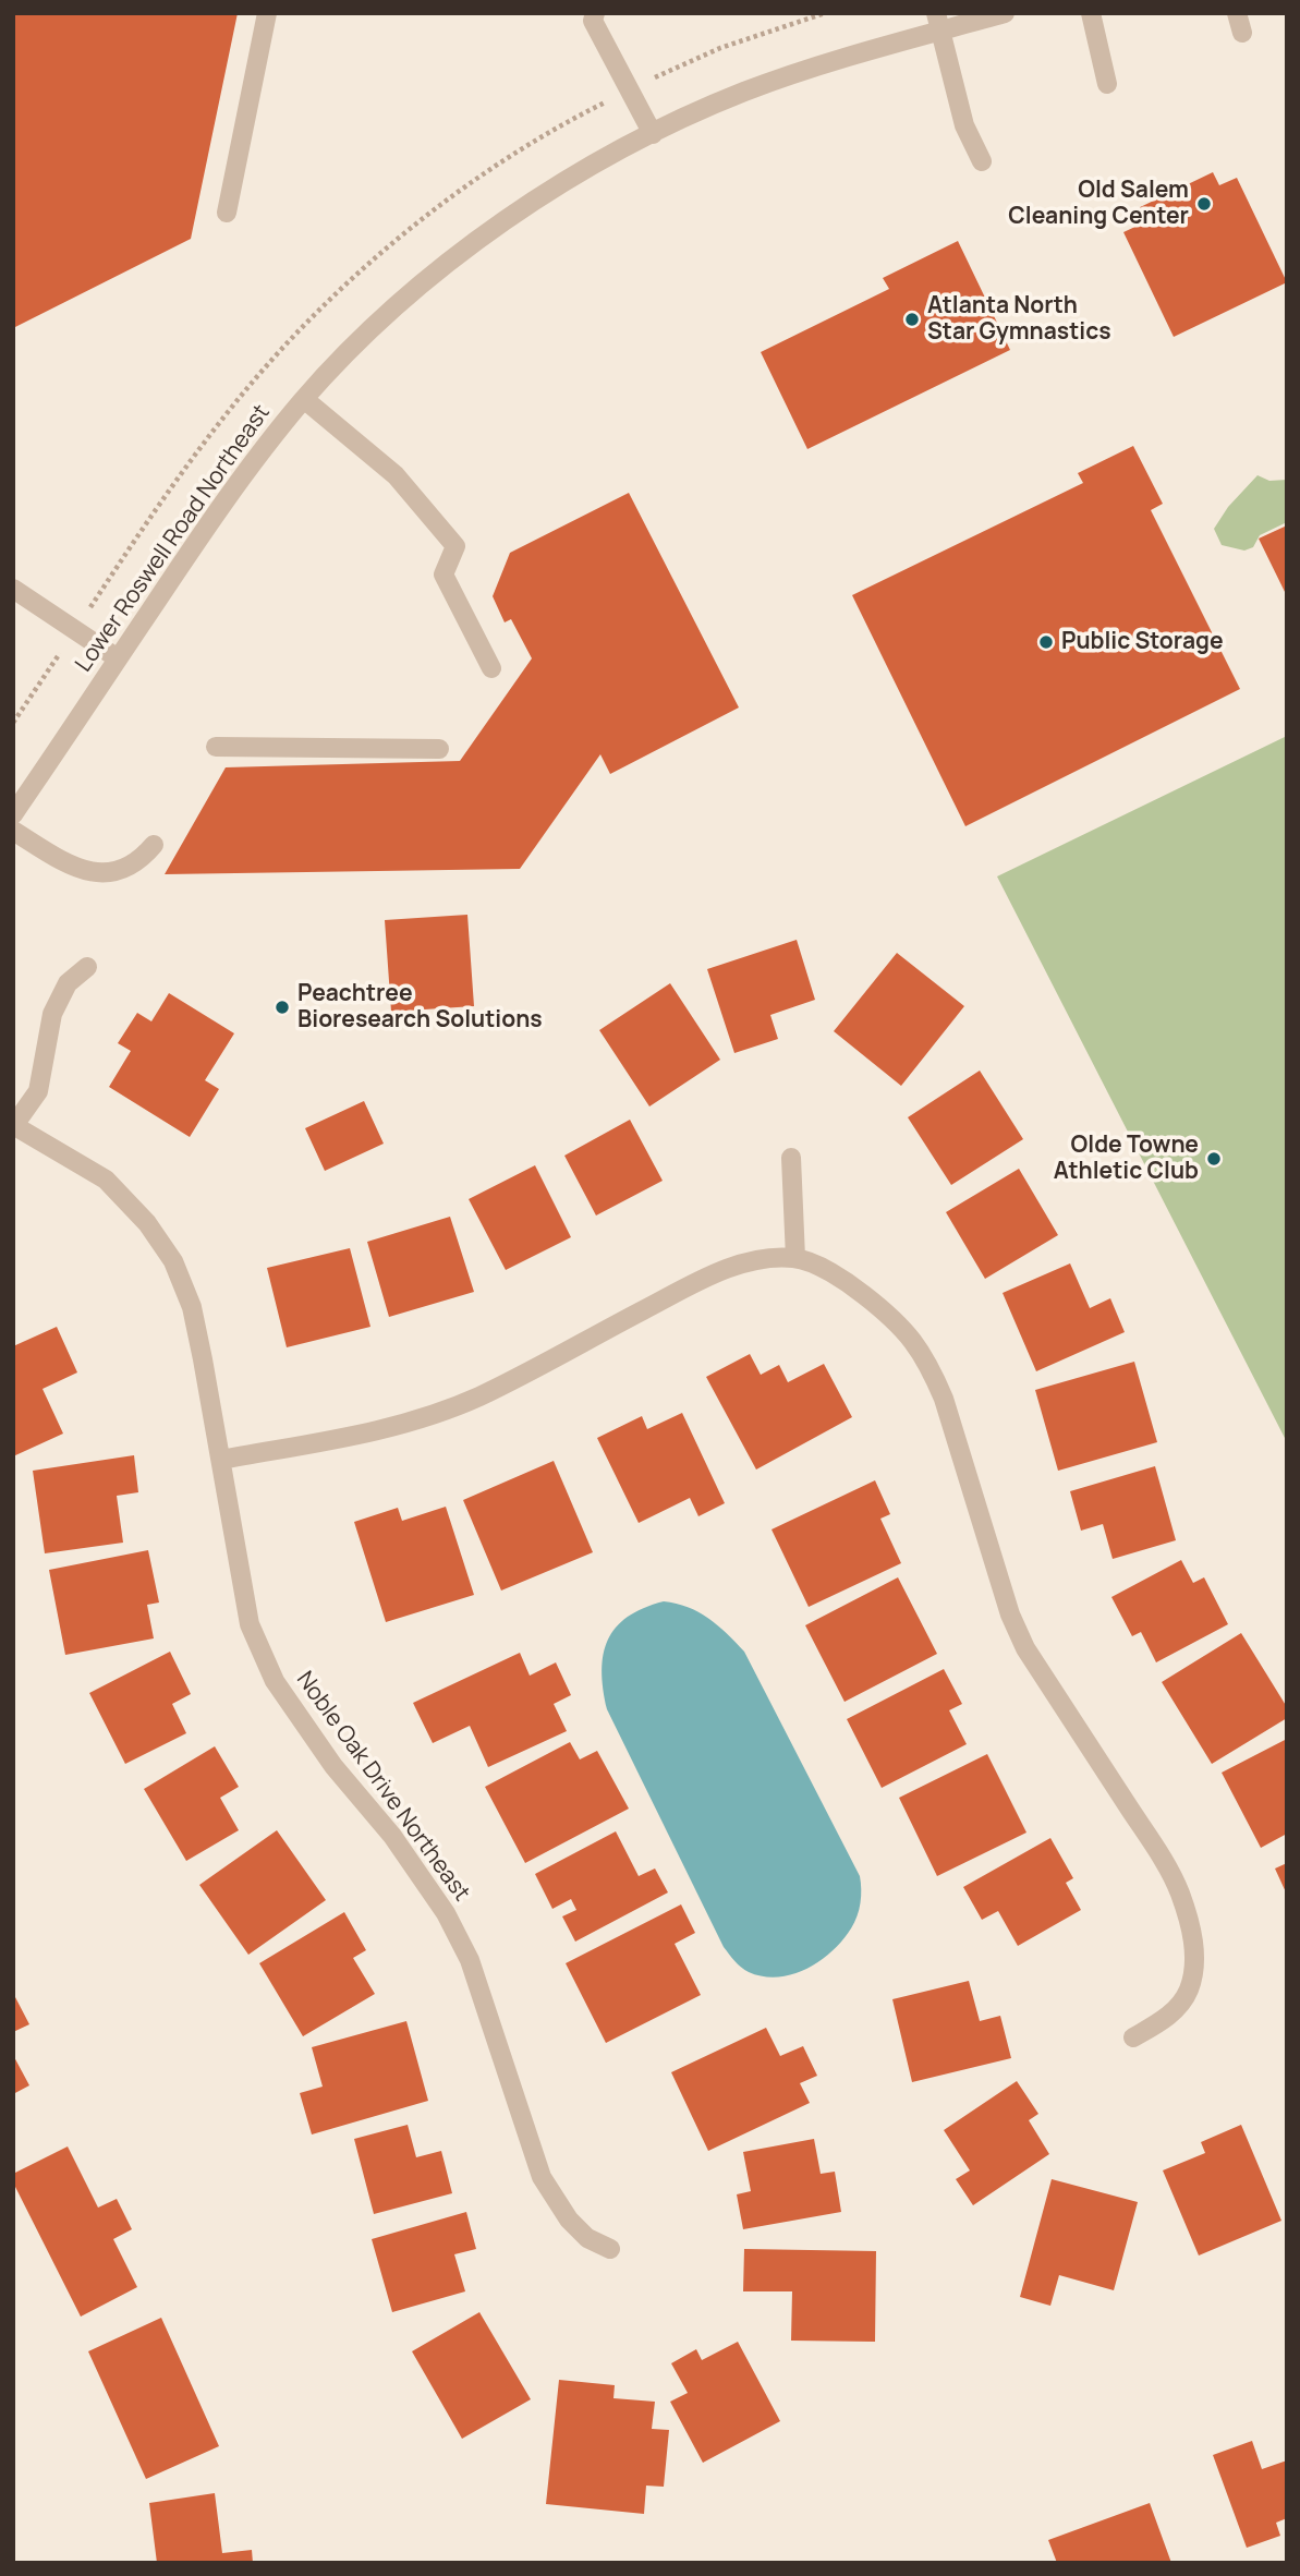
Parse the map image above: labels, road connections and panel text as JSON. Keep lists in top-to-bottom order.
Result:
{
  "streets": {
    "street": ["Lower Roswell Road Northeast", "Noble Oak Drive Northeast"]
  },
  "places": [
    "Old Salem Cleaning Center",
    "Atlanta North Star Gymnastics",
    "Public Storage",
    "Peachtree Bioresearch Solutions",
    "Olde Towne Athletic Club"
  ]
}
